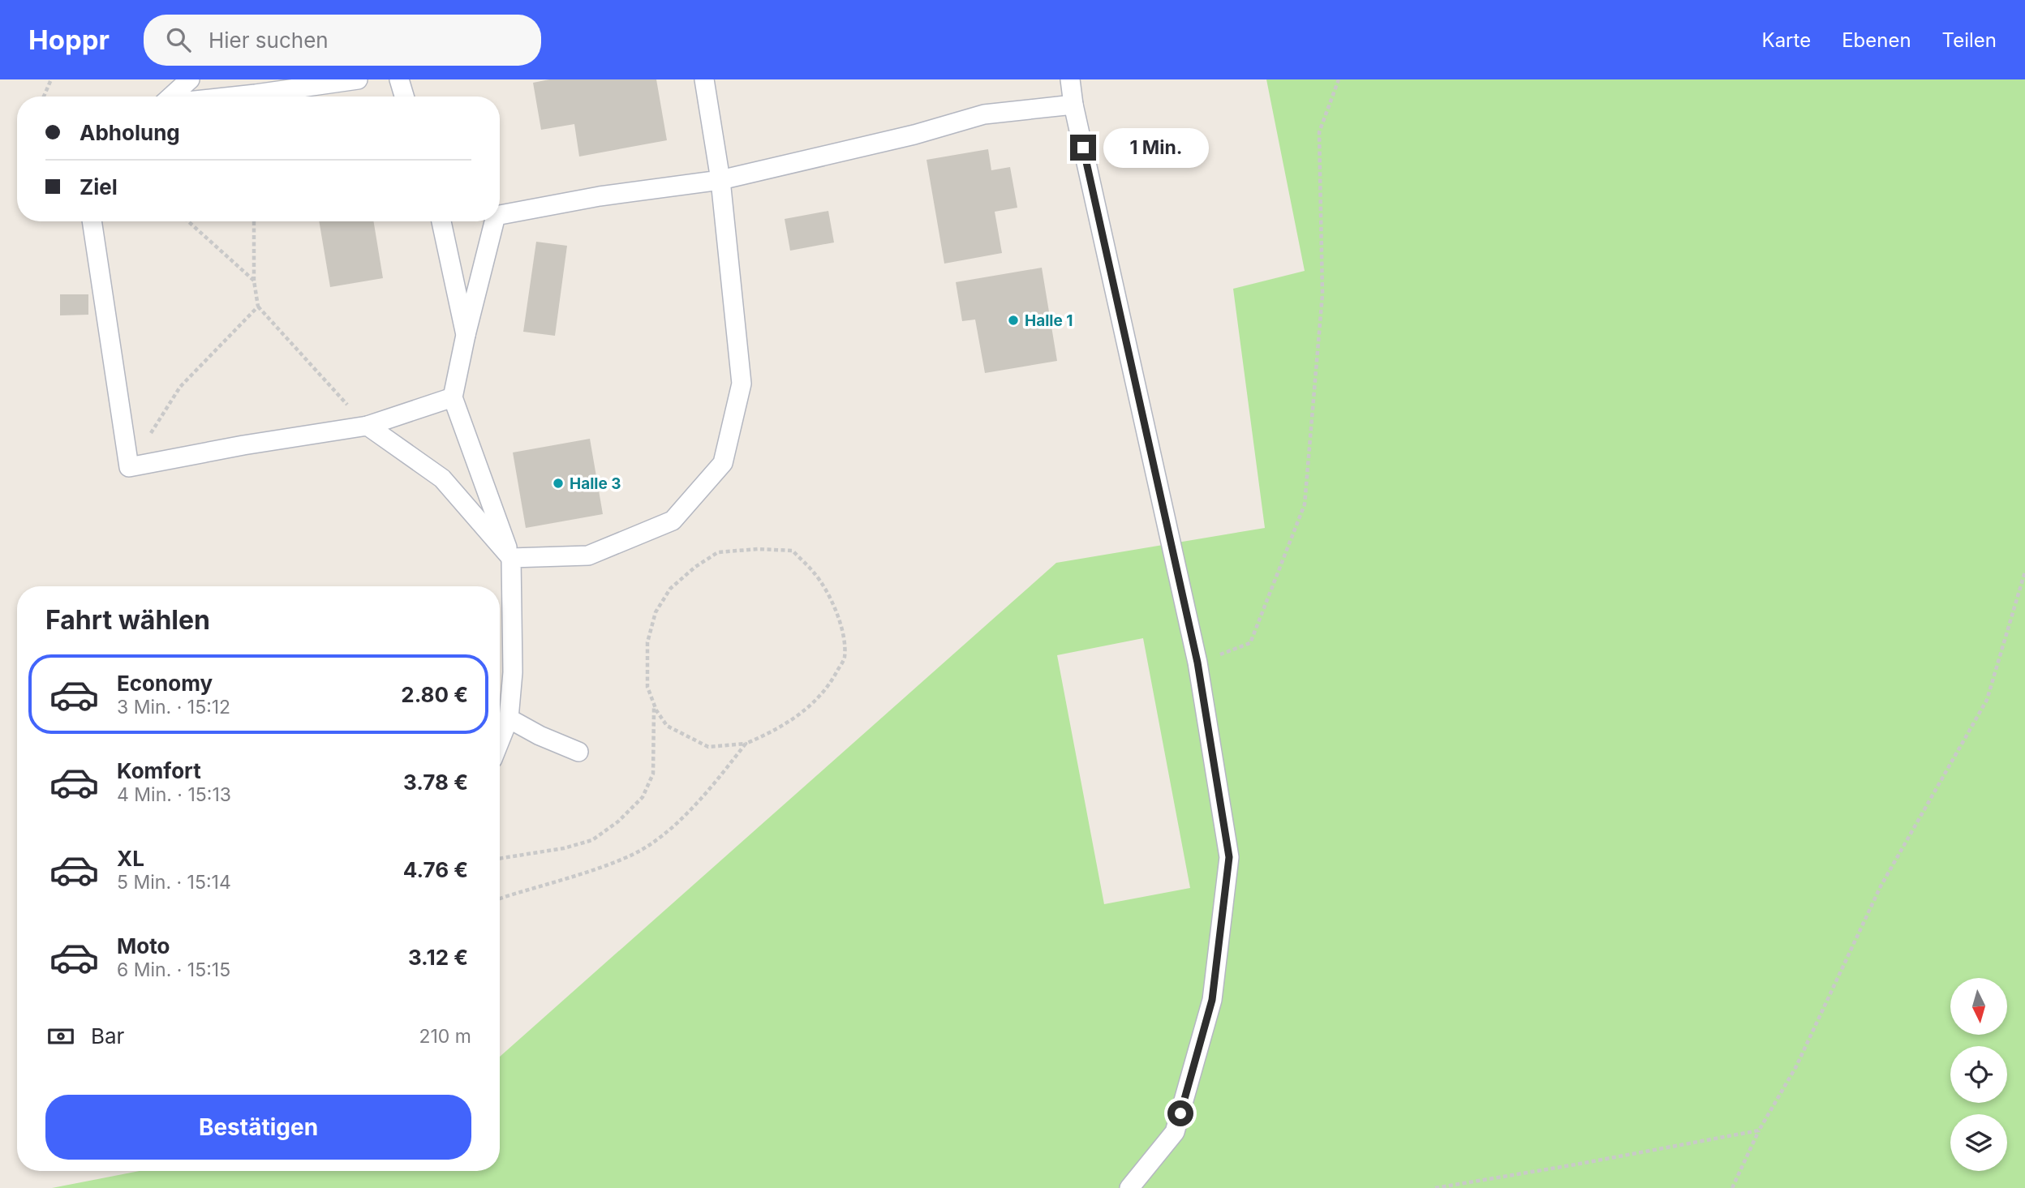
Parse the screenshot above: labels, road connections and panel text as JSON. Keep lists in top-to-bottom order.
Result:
{
  "places": ["Halle 1", "Halle 3"],
  "north": "bottom",
  "page": {
    "header": "Hoppr",
    "search": "Hier suchen",
    "nav": ["Karte", "Ebenen", "Teilen"],
    "banner": ["Abholung", "Ziel"],
    "bubble": "1 Min.",
    "heading": "Fahrt wählen",
    "list": [
      {
        "name": "Economy",
        "note": "3 Min. · 15:12",
        "value": "2.80 €"
      },
      {
        "name": "Komfort",
        "note": "4 Min. · 15:13",
        "value": "3.78 €"
      },
      {
        "name": "XL",
        "note": "5 Min. · 15:14",
        "value": "4.76 €"
      },
      {
        "name": "Moto",
        "note": "6 Min. · 15:15",
        "value": "3.12 €"
      }
    ],
    "pay": ["Bar", "210 m"],
    "buttons": "Bestätigen"
  }
}
